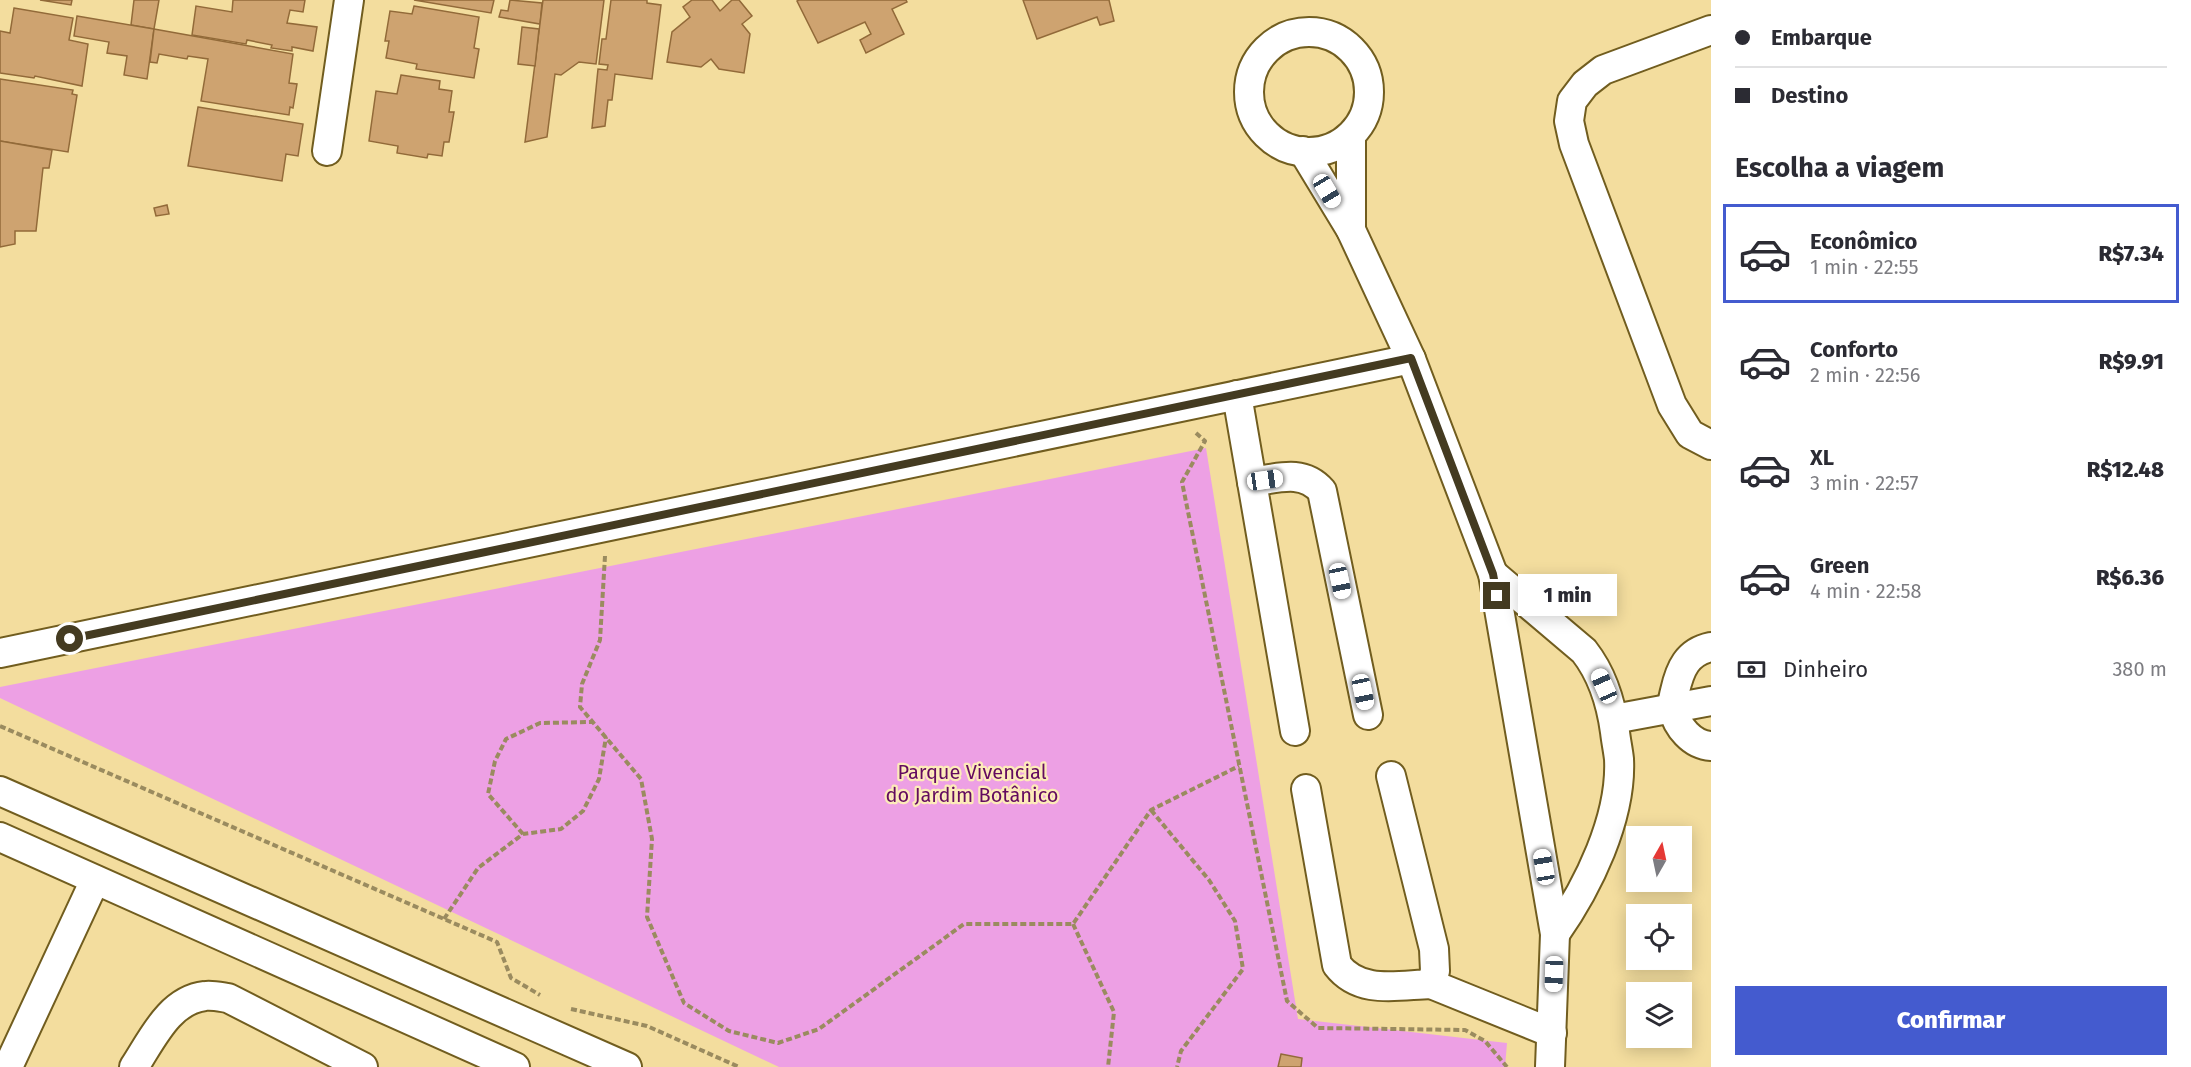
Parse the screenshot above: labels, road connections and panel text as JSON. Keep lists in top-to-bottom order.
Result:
{
  "parks": ["Parque Vivencial do Jardim Botânico"],
  "north": "top",
  "page": {
    "banner": ["Embarque", "Destino"],
    "heading": "Escolha a viagem",
    "list": [
      {
        "name": "Econômico",
        "note": "1 min · 22:55",
        "value": "R$7.34"
      },
      {
        "name": "Conforto",
        "note": "2 min · 22:56",
        "value": "R$9.91"
      },
      {
        "name": "XL",
        "note": "3 min · 22:57",
        "value": "R$12.48"
      },
      {
        "name": "Green",
        "note": "4 min · 22:58",
        "value": "R$6.36"
      }
    ],
    "bubble": "1 min",
    "pay": ["Dinheiro", "380 m"],
    "buttons": "Confirmar"
  }
}
